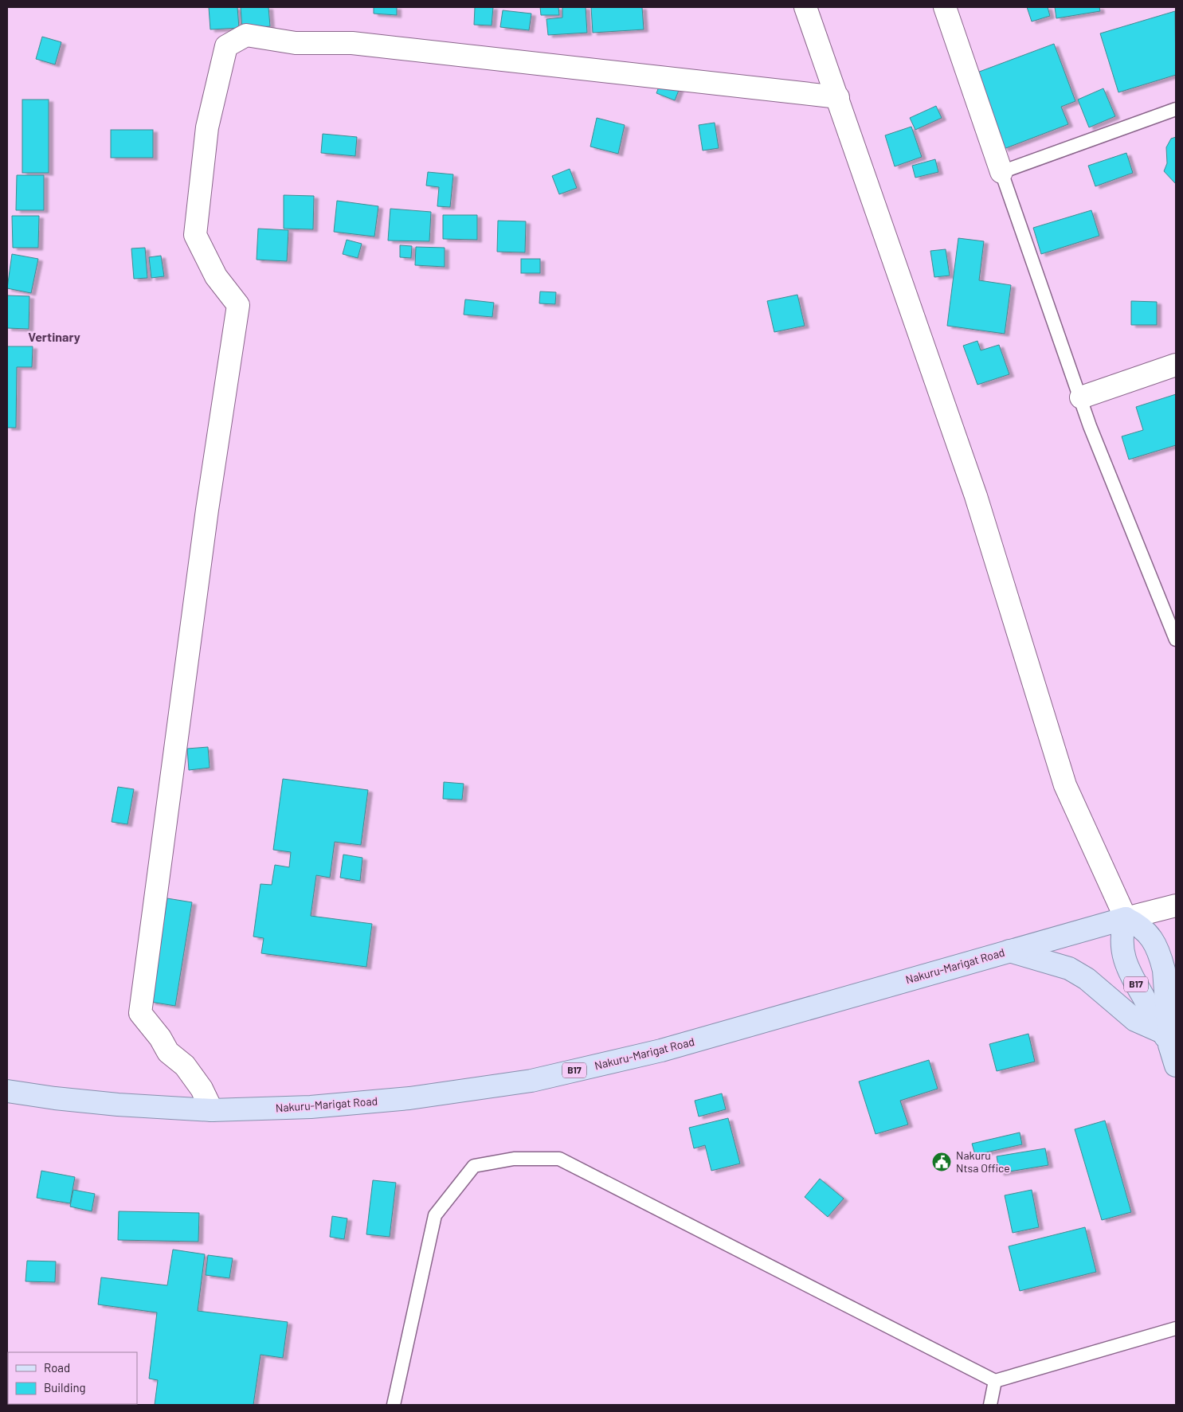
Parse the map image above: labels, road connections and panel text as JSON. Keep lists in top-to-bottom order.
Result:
{
  "streets": {
    "main road": ["Nakuru-Marigat Road", "B17"]
  },
  "crossings": [
    ["Nakuru-Marigat Road", "B17"]
  ],
  "districts": ["Vertinary"],
  "places": {
    "public building": ["Nakuru Ntsa Office"]
  },
  "legend": ["Road", "Building"]
}
